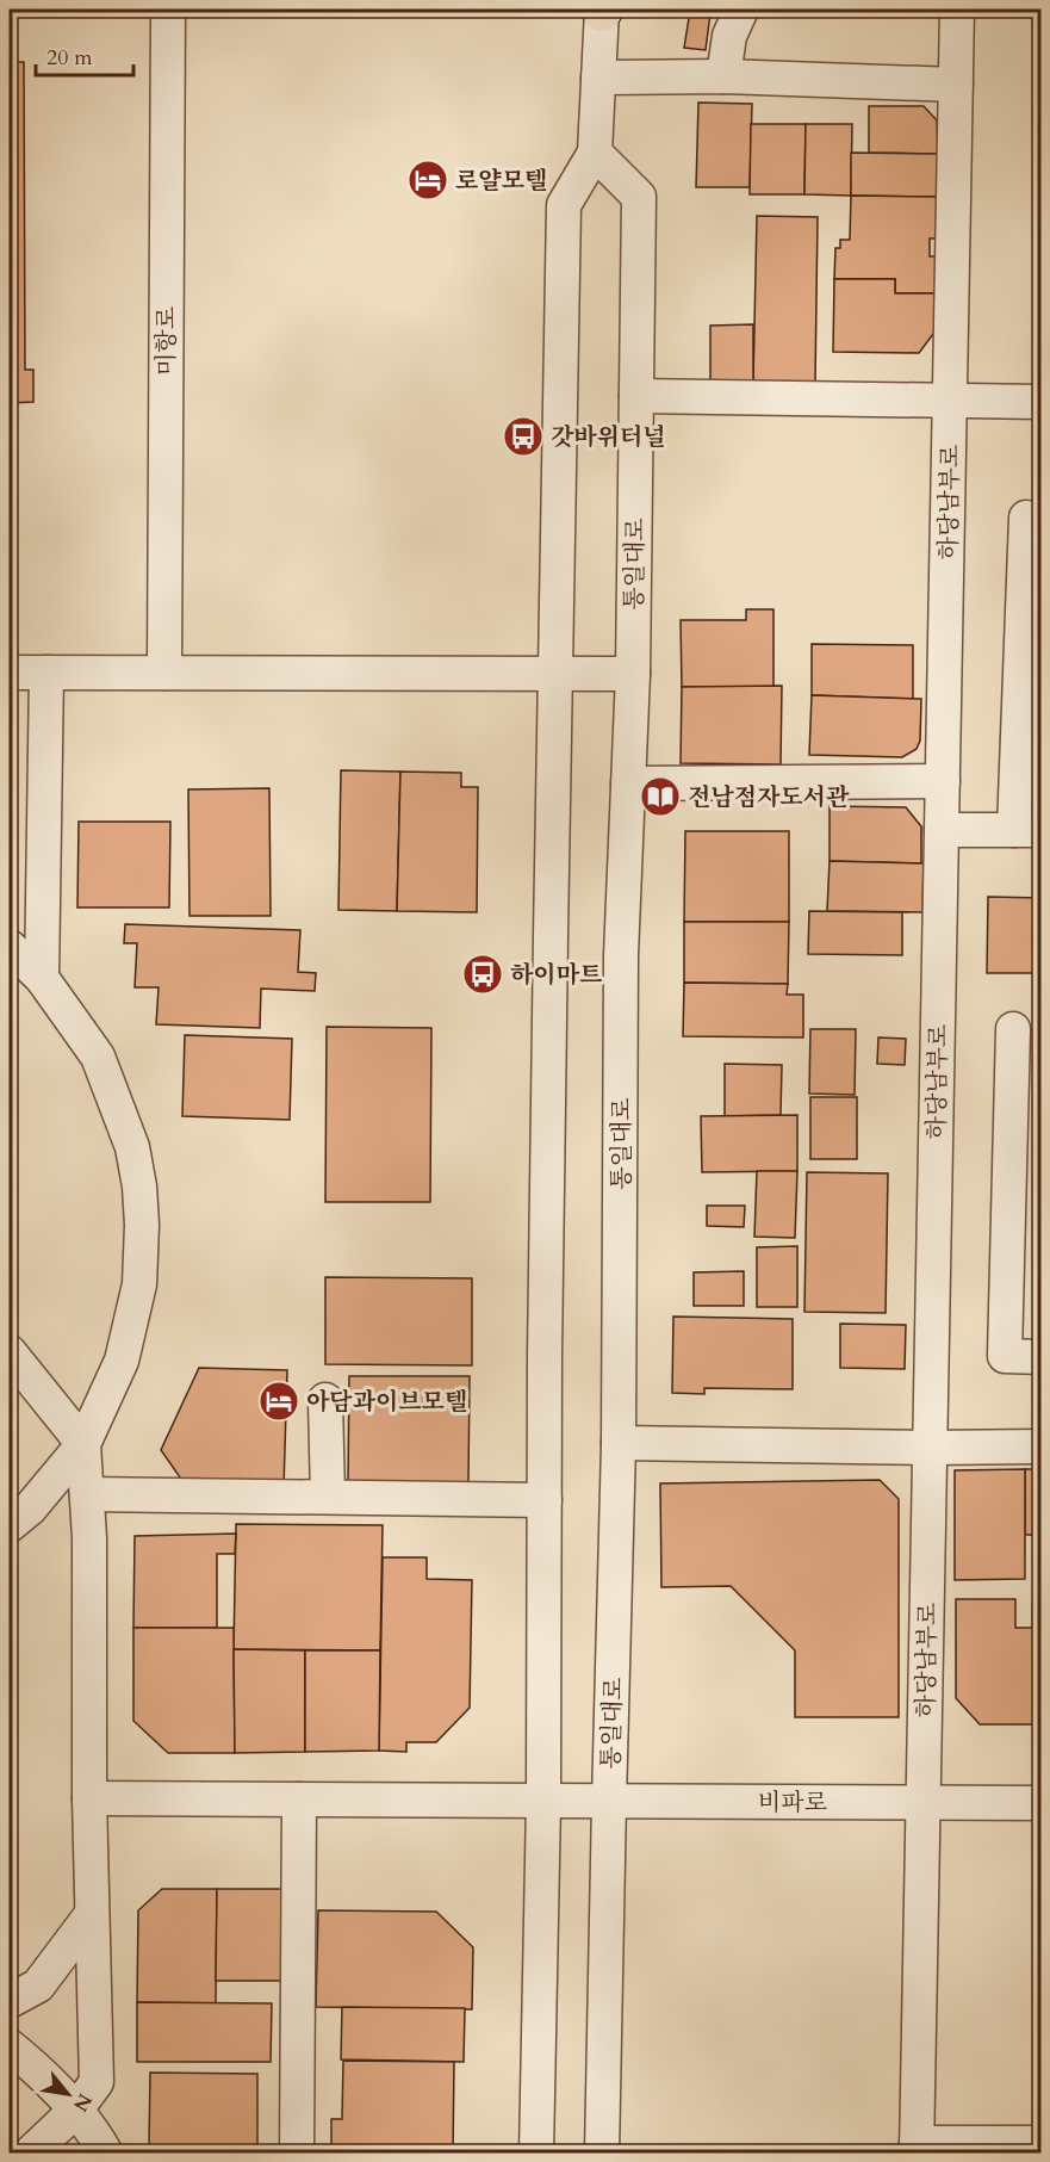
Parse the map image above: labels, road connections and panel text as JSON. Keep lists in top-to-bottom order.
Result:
{
  "streets": {
    "street": [
      "미항로",
      "하당남부로",
      "통일대로",
      "비파로"
    ]
  },
  "crossings": [
    ["하당남부로", "비파로"],
    ["통일대로", "비파로"]
  ],
  "places": {
    "hotel": ["로얄모텔", "아담과이브모텔"],
    "bus stop": ["갓바위터널", "하이마트"],
    "library": ["전남점자도서관"]
  },
  "scale_bar": "20 m",
  "north": "bottom right"
}
